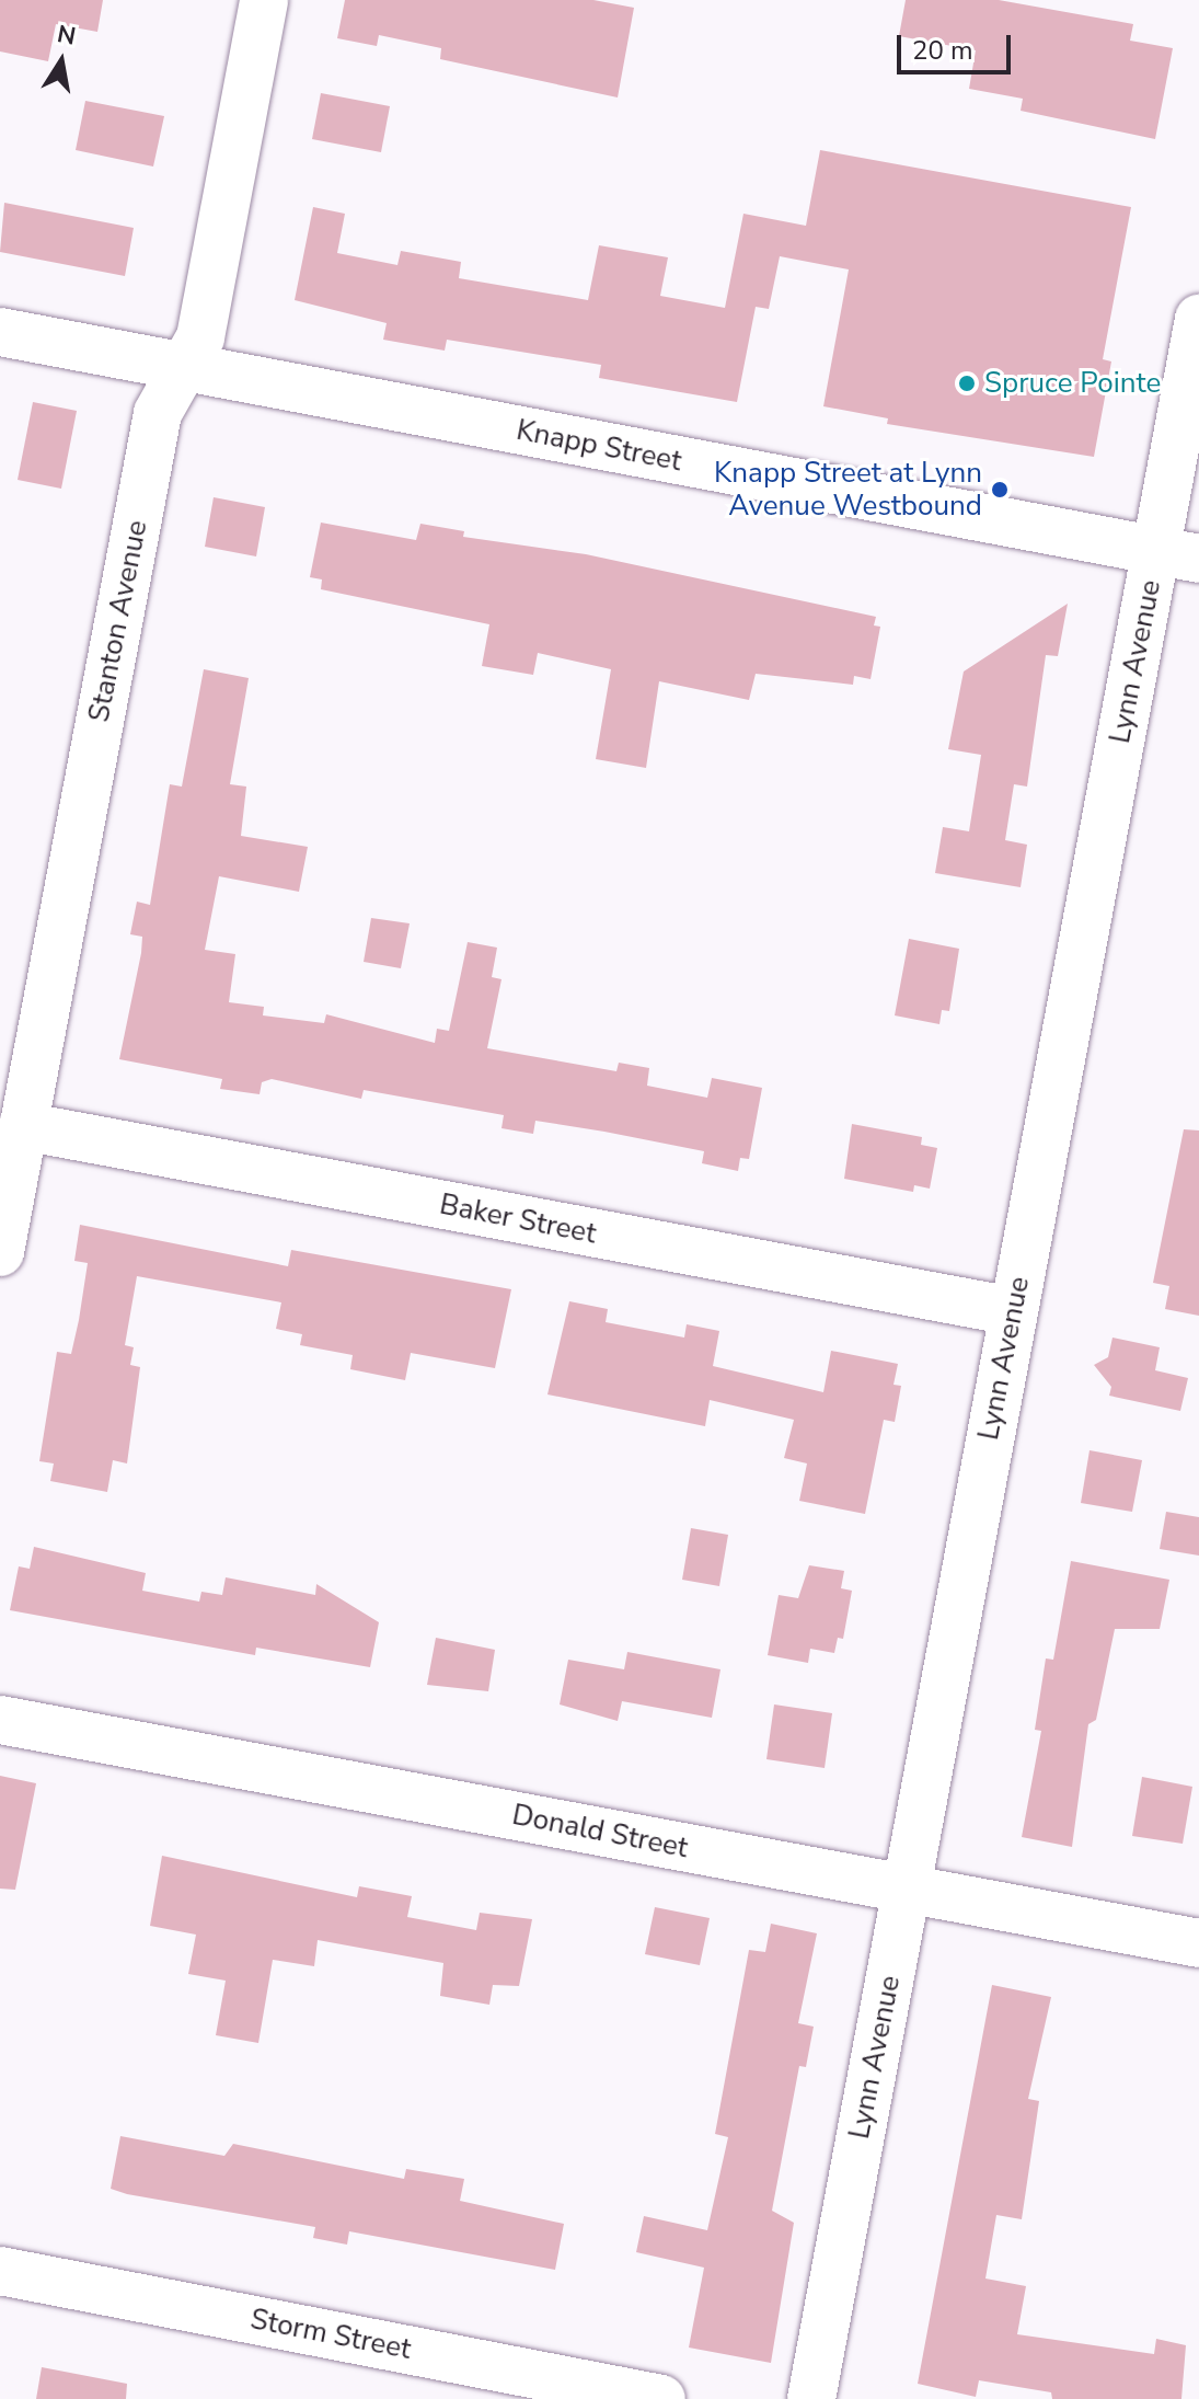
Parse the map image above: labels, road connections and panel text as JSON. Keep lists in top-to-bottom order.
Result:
{
  "streets": {
    "street": [
      "Knapp Street",
      "Stanton Avenue",
      "Lynn Avenue",
      "Baker Street",
      "Donald Street",
      "Storm Street"
    ]
  },
  "crossings": [
    ["Knapp Street", "Stanton Avenue"],
    ["Knapp Street", "Lynn Avenue"],
    ["Stanton Avenue", "Baker Street"],
    ["Lynn Avenue", "Baker Street"],
    ["Lynn Avenue", "Donald Street"]
  ],
  "places": ["Spruce Pointe", "Knapp Street at Lynn Avenue Westbound"],
  "scale_bar": "20 m",
  "north": "top"
}
